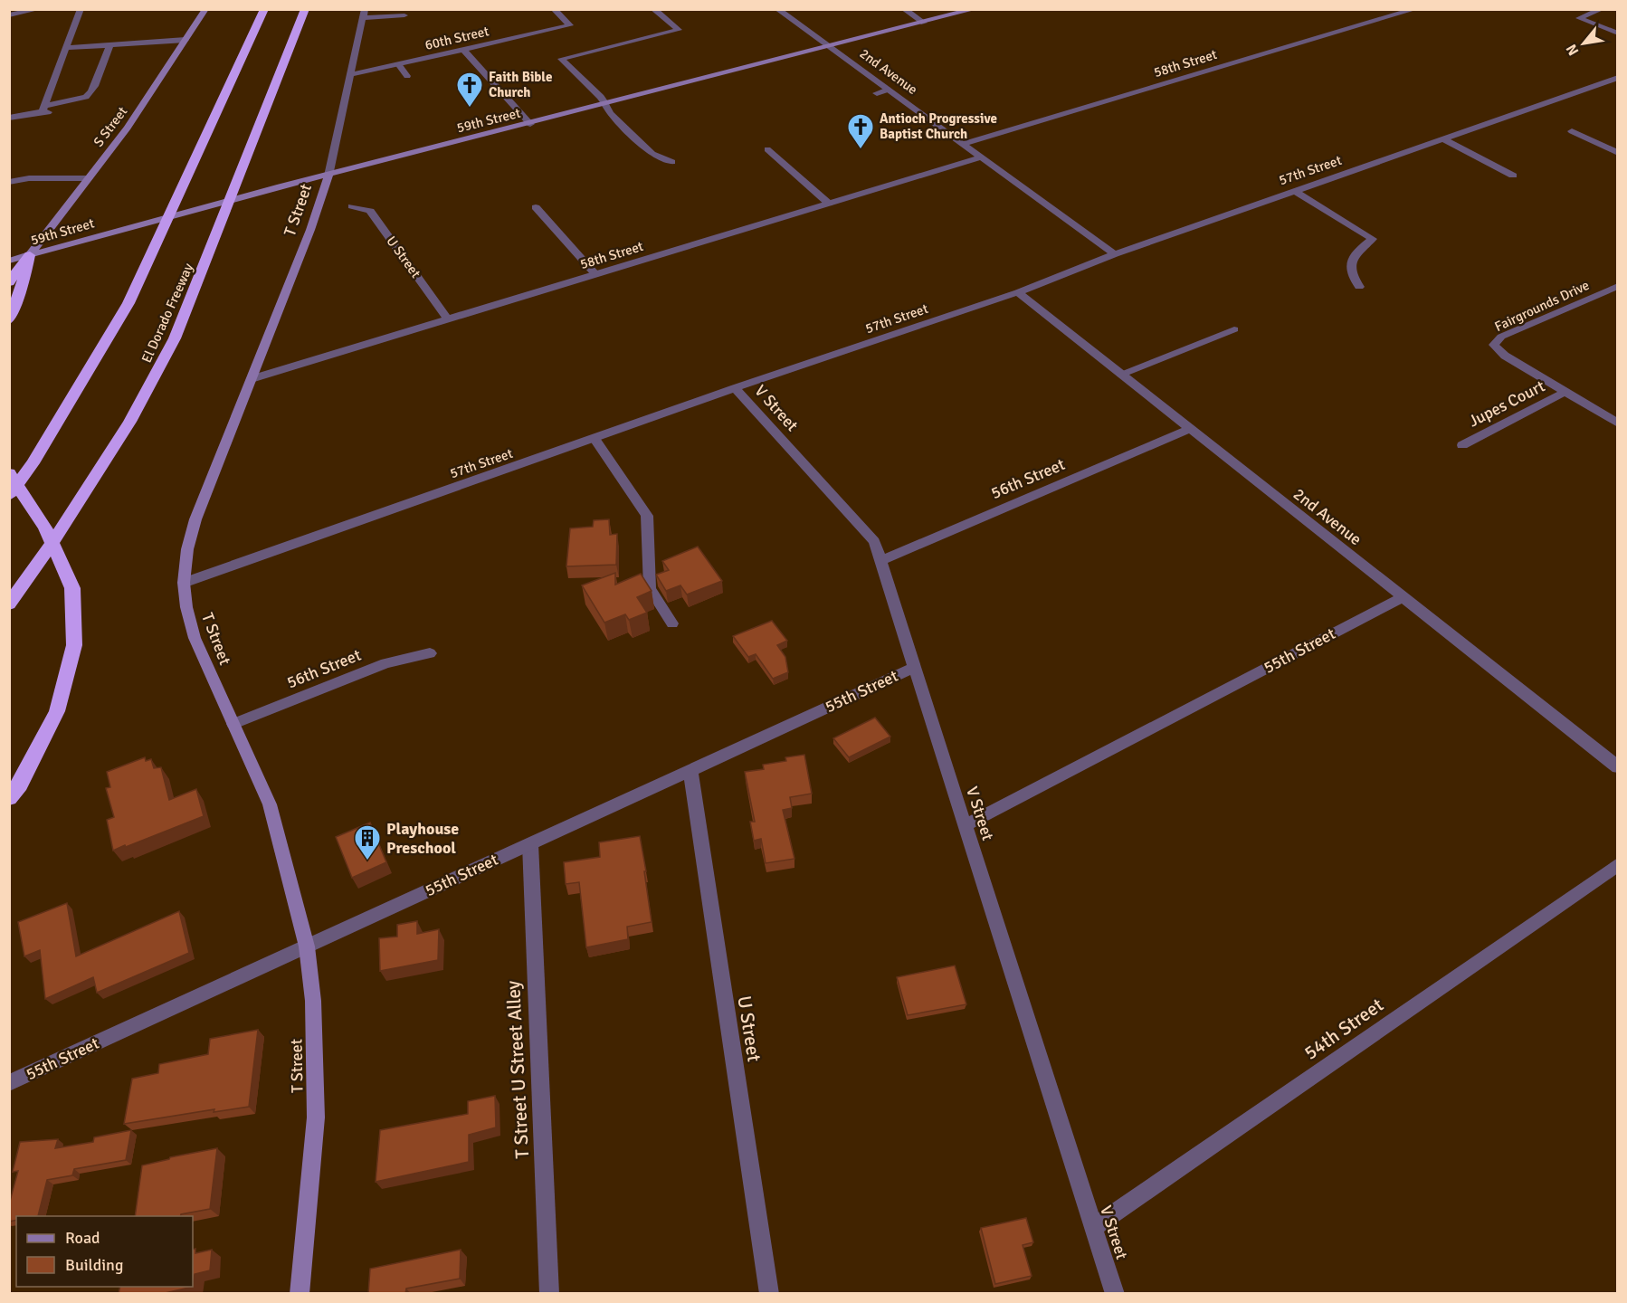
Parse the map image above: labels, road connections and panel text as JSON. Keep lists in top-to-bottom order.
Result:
{
  "streets": {
    "highway": ["El Dorado Freeway"],
    "street": [
      "60th Street",
      "58th Street",
      "2nd Avenue",
      "59th Street",
      "S Street",
      "57th Street",
      "T Street",
      "U Street",
      "Fairgrounds Drive",
      "Jupes Court",
      "V Street",
      "56th Street",
      "55th Street",
      "54th Street",
      "T Street U Street Alley"
    ]
  },
  "crossings": [
    ["60th Street", "T Street"],
    ["58th Street", "2nd Avenue"],
    ["58th Street", "T Street"],
    ["58th Street", "U Street"],
    ["2nd Avenue", "59th Street"],
    ["2nd Avenue", "57th Street"],
    ["2nd Avenue", "56th Street"],
    ["2nd Avenue", "55th Street"],
    ["59th Street", "S Street"],
    ["59th Street", "T Street"],
    ["57th Street", "T Street"],
    ["57th Street", "V Street"],
    ["T Street", "56th Street"],
    ["T Street", "55th Street"],
    ["U Street", "55th Street"],
    ["Fairgrounds Drive", "Jupes Court"],
    ["V Street", "56th Street"],
    ["V Street", "55th Street"],
    ["V Street", "54th Street"],
    ["55th Street", "T Street U Street Alley"]
  ],
  "places": {
    "church": ["Faith Bible Church", "Antioch Progressive Baptist Church"],
    "building": ["Playhouse Preschool"]
  },
  "legend": ["Road", "Building"],
  "north": "bottom left"
}
